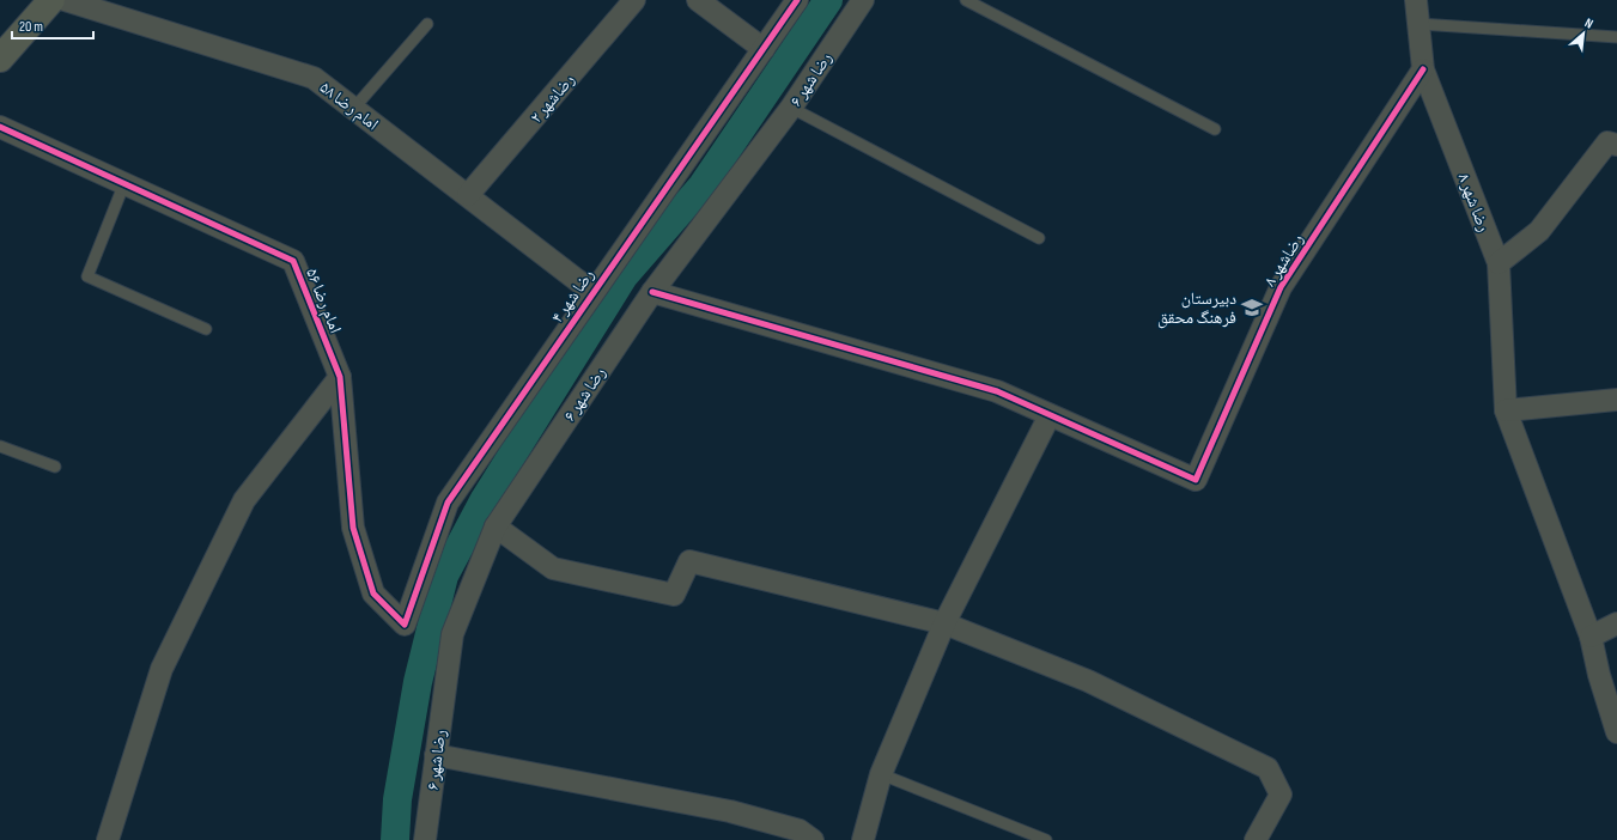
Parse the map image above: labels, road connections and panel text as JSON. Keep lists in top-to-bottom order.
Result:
{
  "streets": {
    "street": [
      "رضا شهر ۶",
      "رضاشهر ۲",
      "امام رضا ۵۸",
      "رضا شهر ۸",
      "رضاشهر ۸",
      "رضا شهر ۴",
      "امام رضا ۵۶"
    ]
  },
  "crossings": [
    ["رضاشهر ۲", "امام رضا ۵۸"],
    ["امام رضا ۵۸", "رضا شهر ۴"],
    ["رضا شهر ۸", "رضاشهر ۸"],
    ["رضا شهر ۴", "امام رضا ۵۶"]
  ],
  "places": {
    "school or university": ["دبیرستان فرهنگ محقق"]
  },
  "scale_bar": "20 m",
  "north": "top right"
}
